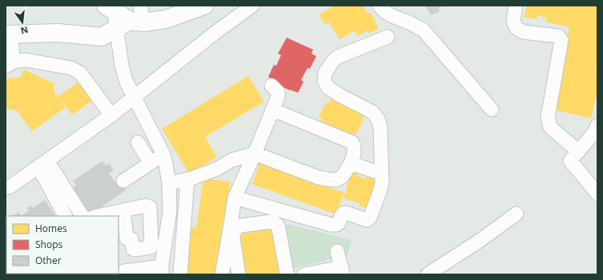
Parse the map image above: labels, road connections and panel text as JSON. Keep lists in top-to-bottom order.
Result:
{
  "legend": ["Homes", "Shops", "Other"],
  "north": "bottom"
}
